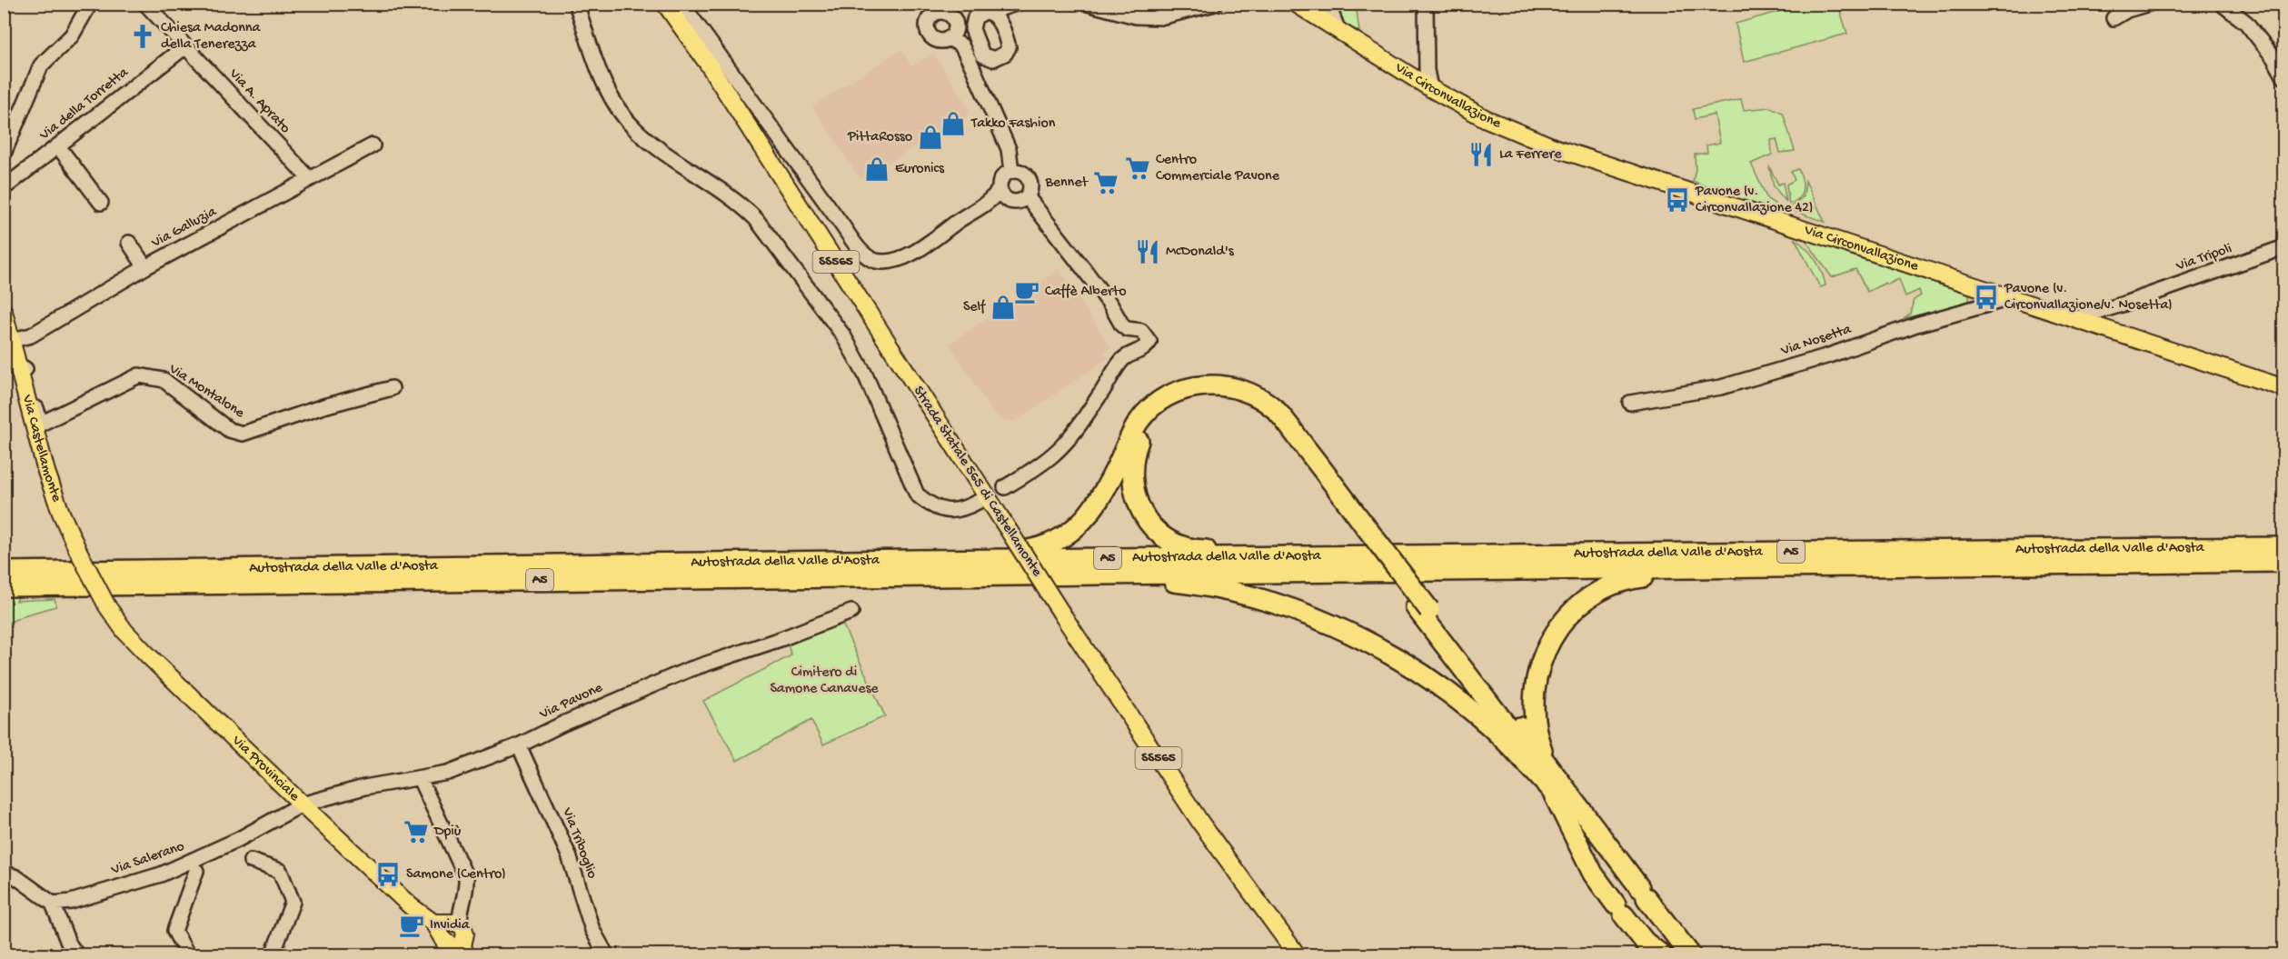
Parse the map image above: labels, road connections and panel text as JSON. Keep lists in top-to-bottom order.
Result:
{
  "streets": {
    "highway": ["Autostrada della Valle d'Aosta", "A5"],
    "main road": [
      "Via Circonvallazione",
      "SS565",
      "Via Castellamonte",
      "Strada Statale 565 di Castellamonte",
      "Via Provinciale"
    ],
    "street": [
      "Via A. Aprato",
      "Via della Torretta",
      "Via Galluzia",
      "Via Tripoli",
      "Via Nosetta",
      "Via Montalone",
      "Via Pavone",
      "Via Triboglio",
      "Via Salerano"
    ]
  },
  "crossings": [
    ["Via Circonvallazione", "Via Tripoli"],
    ["Via Circonvallazione", "Via Nosetta"],
    ["Via A. Aprato", "Via della Torretta"],
    ["Via A. Aprato", "Via Galluzia"],
    ["Via Galluzia", "Via Castellamonte"],
    ["Via Montalone", "Via Castellamonte"],
    ["Via Castellamonte", "Via Provinciale"],
    ["Via Pavone", "Via Provinciale"],
    ["Via Pavone", "Via Triboglio"],
    ["Via Pavone", "Via Salerano"],
    ["Via Provinciale", "Via Salerano"]
  ],
  "parks": ["Cimitero di Samone Canavese"],
  "places": {
    "church": ["Chiesa Madonna della Tenerezza"],
    "shop": [
      "Takko Fashion",
      "PittaRosso",
      "Euronics",
      "Self"
    ],
    "restaurant": ["La Ferrere", "McDonald's"],
    "supermarket": ["Centro Commerciale Pavone", "Bennet", "Dpiù"],
    "bus stop": ["Pavone (v. Circonvallazione 42)", "Pavone (v. Circonvallazione/v. Nosetta)", "Samone (Centro)"],
    "cafe": ["Caffè Alberto", "Invidia"]
  }
}
